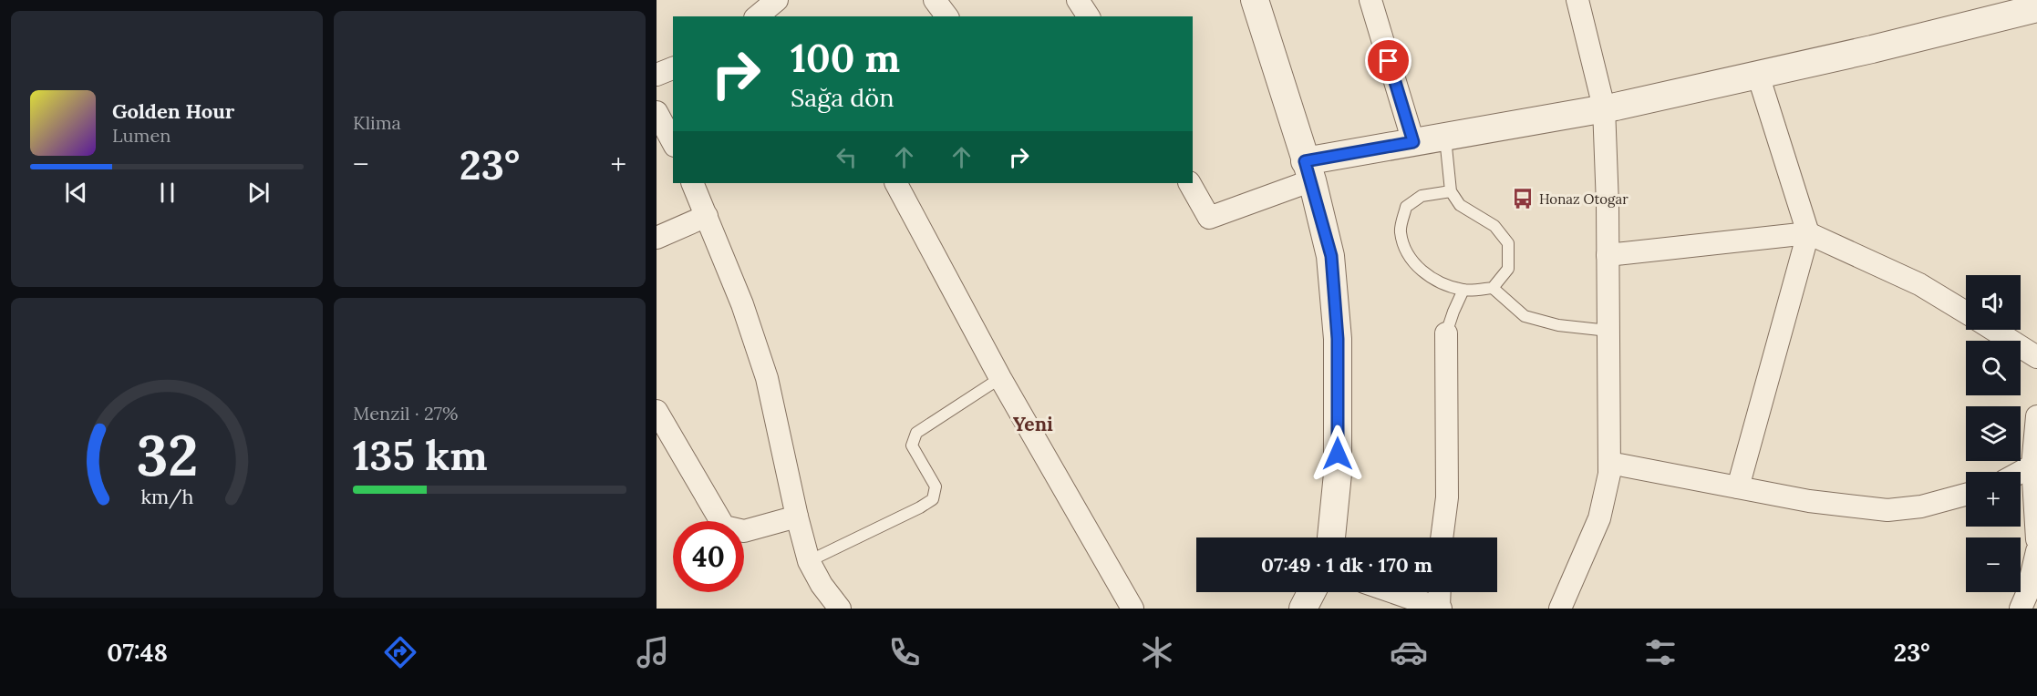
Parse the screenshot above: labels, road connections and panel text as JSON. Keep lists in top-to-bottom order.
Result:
{
  "districts": ["Yeni"],
  "places": {
    "bus stop": ["Honaz Otogar"]
  },
  "page": {
    "tile": [
      "Klima",
      ["Menzil · 27%", "135 km"]
    ],
    "turn": ["100 m", "Sağa dön"],
    "song": ["Golden Hour", "Lumen"],
    "heat": ["−", "23°", "+"],
    "map_buttons": ["+", "−"],
    "limit": "40",
    "trip": "07:49 · 1 dk · 170 m",
    "tabs": ["07:48", "23°"],
    "gauge": ["32", "km/h"]
  }
}
